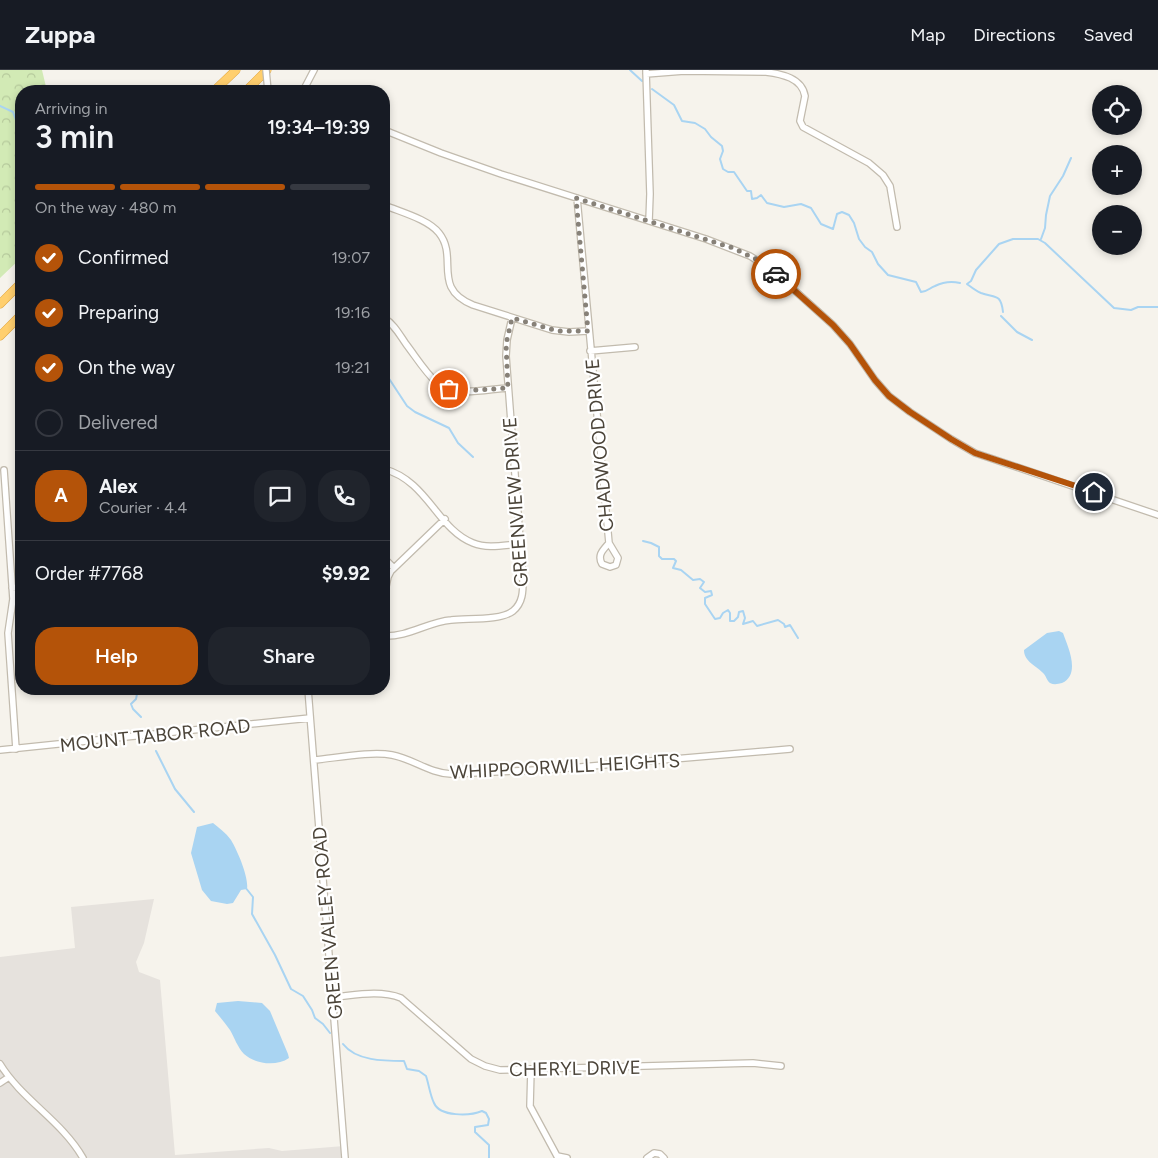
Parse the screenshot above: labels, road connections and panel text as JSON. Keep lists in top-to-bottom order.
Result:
{
  "streets": {
    "street": [
      "CHADWOOD DRIVE",
      "GREENVIEW DRIVE",
      "MOUNT TABOR ROAD",
      "WHIPPOORWILL HEIGHTS",
      "GREEN VALLEY ROAD",
      "CHERYL DRIVE"
    ]
  },
  "crossings": [
    ["MOUNT TABOR ROAD", "GREEN VALLEY ROAD"],
    ["WHIPPOORWILL HEIGHTS", "GREEN VALLEY ROAD"],
    ["GREEN VALLEY ROAD", "CHERYL DRIVE"]
  ],
  "page": {
    "header": "Zuppa",
    "nav": ["Map", "Directions", "Saved"],
    "map_buttons": ["+", "−"],
    "heading": ["3 min", "Arriving in", "19:34–19:39"],
    "panel": [
      "Alex",
      "Courier · 4.4",
      "Order #7768",
      "$9.92"
    ],
    "bar": "On the way · 480 m",
    "list": [
      ["Confirmed", "19:07"],
      ["Preparing", "19:16"],
      ["On the way", "19:21"],
      "Delivered"
    ],
    "round": "A",
    "buttons": ["Help", "Share"]
  }
}
